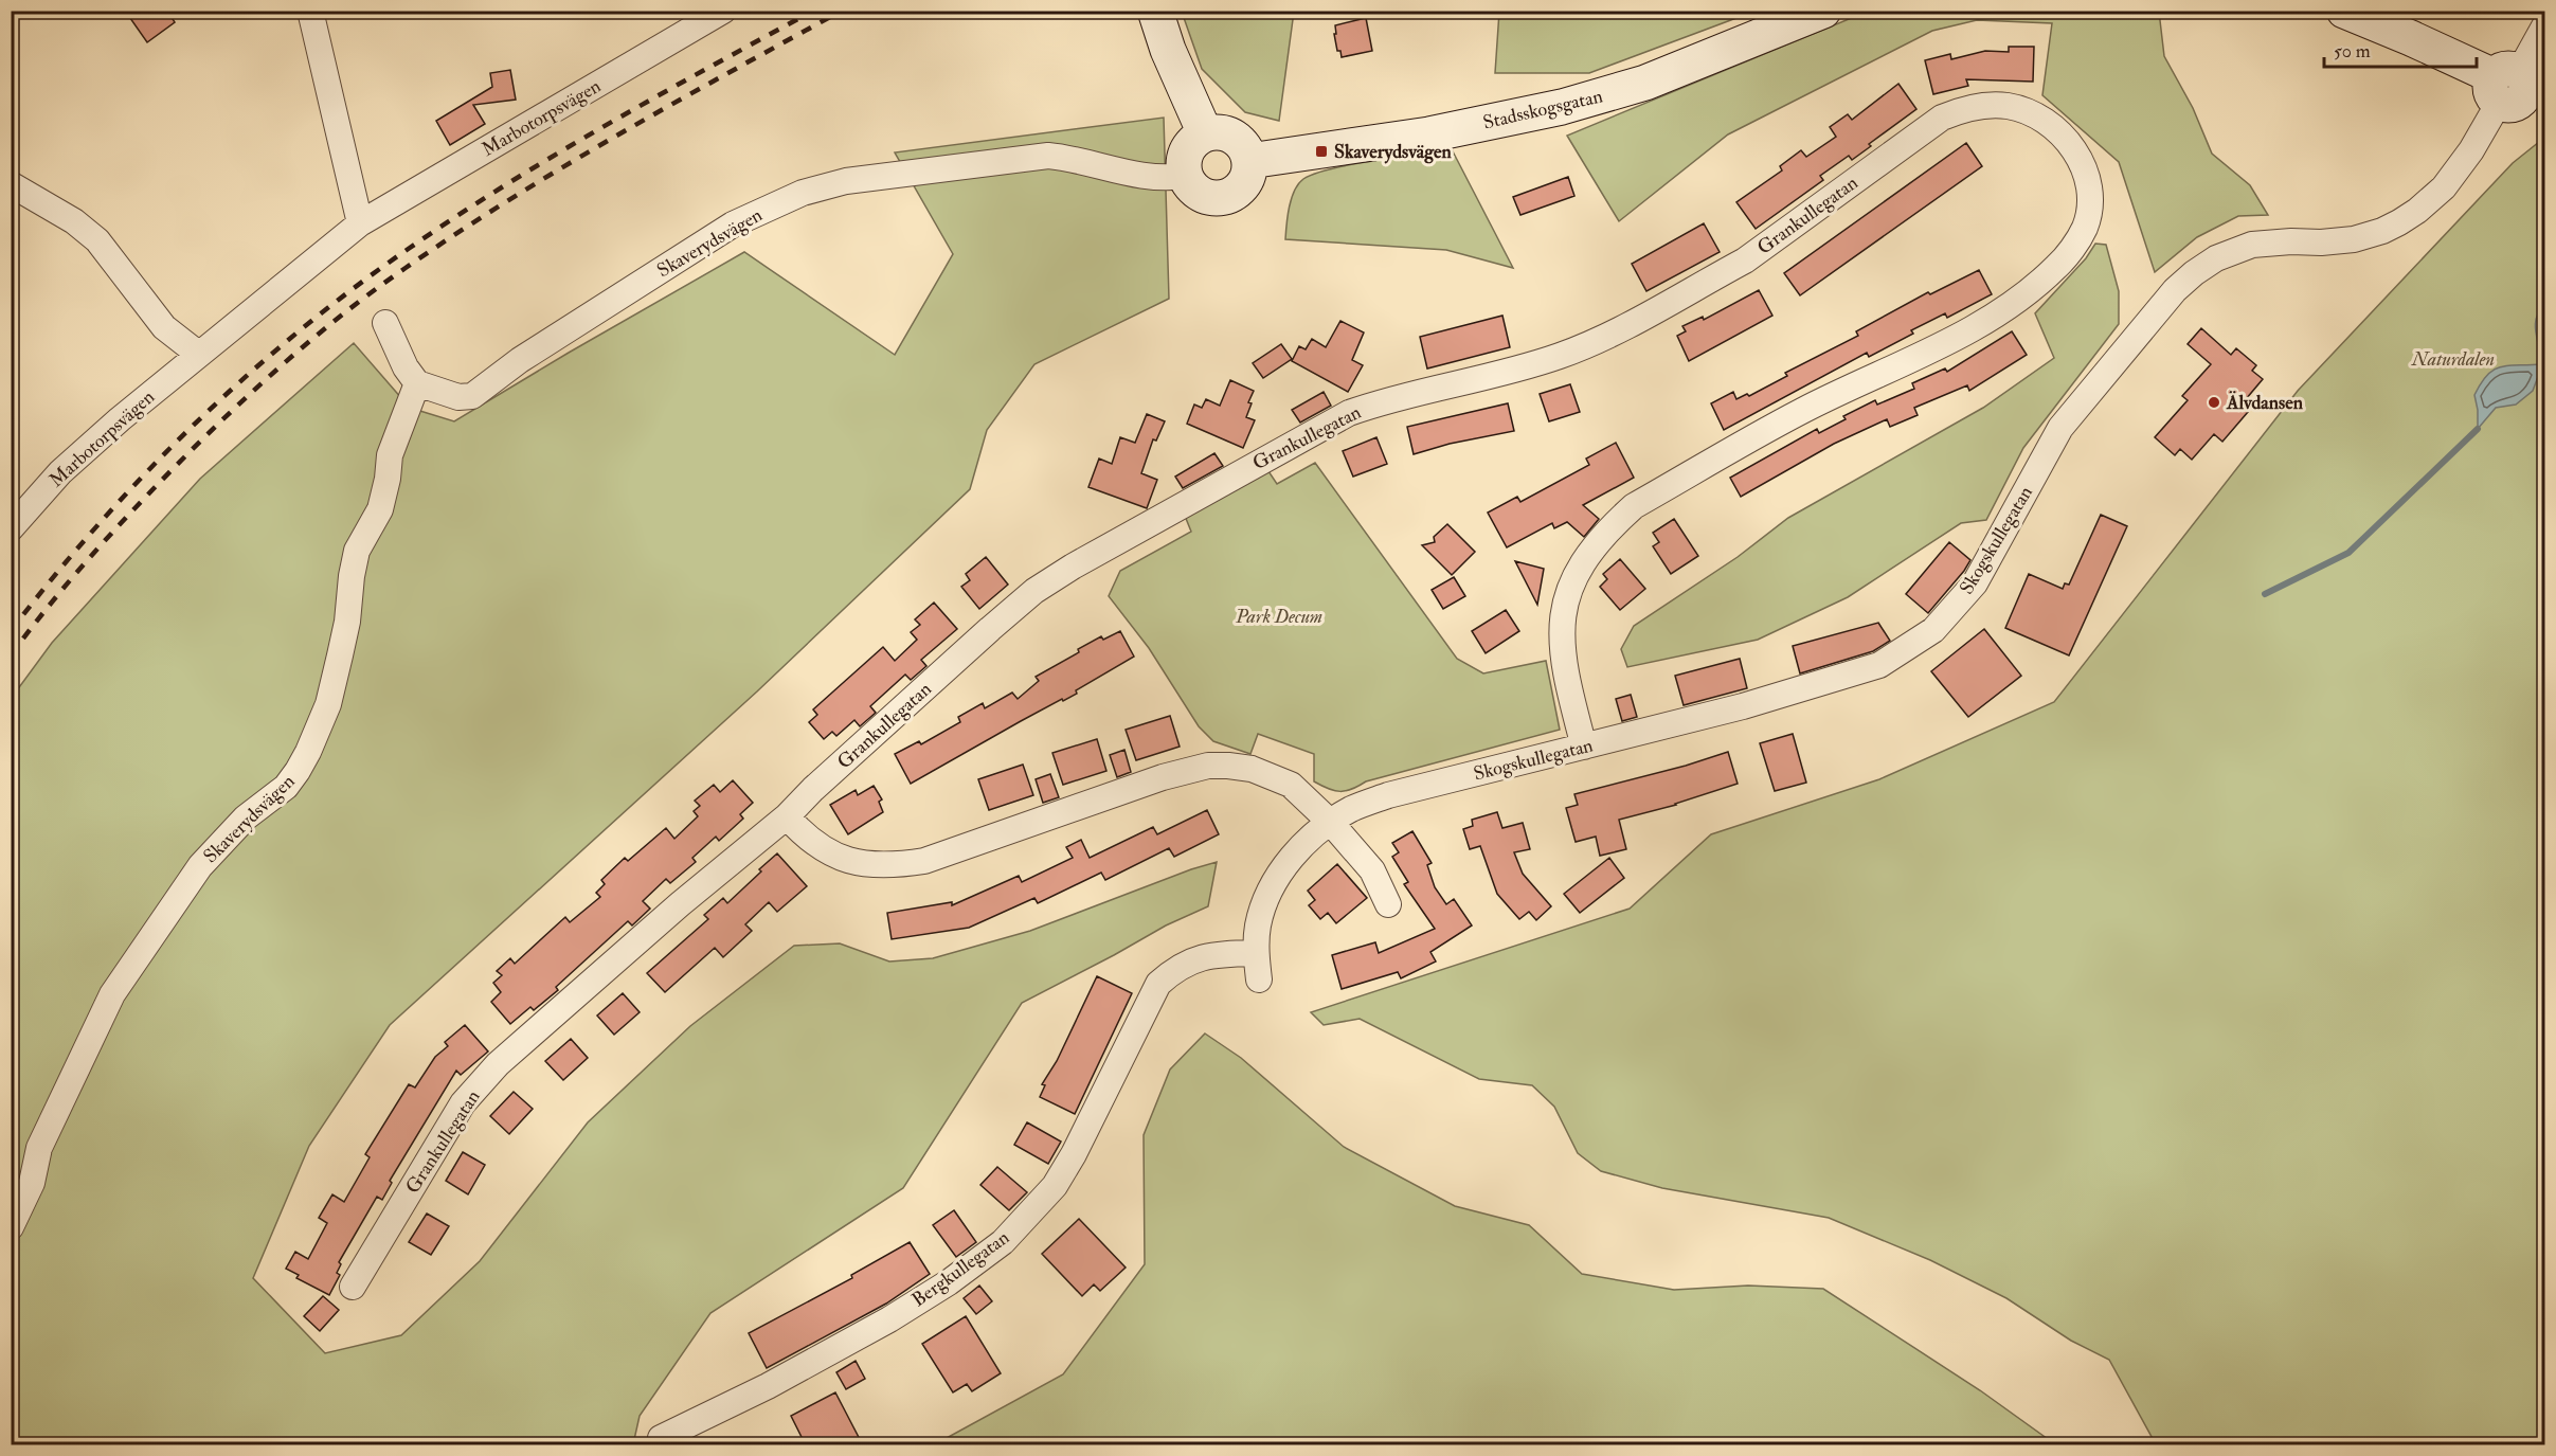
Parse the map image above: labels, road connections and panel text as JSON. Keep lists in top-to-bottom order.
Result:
{
  "streets": {
    "street": [
      "Stadsskogsgatan",
      "Marbotorpsvägen",
      "Grankullegatan",
      "Skaverydsvägen",
      "Skogskullegatan",
      "Bergkullegatan"
    ]
  },
  "crossings": [
    ["Stadsskogsgatan", "Skaverydsvägen"],
    ["Grankullegatan", "Skogskullegatan"],
    ["Skogskullegatan", "Bergkullegatan"]
  ],
  "parks": ["Naturdalen", "Park Decum"],
  "places": {
    "transit": ["Skaverydsvägen"],
    "other": ["Älvdansen"]
  },
  "scale_bar": "50 m"
}
